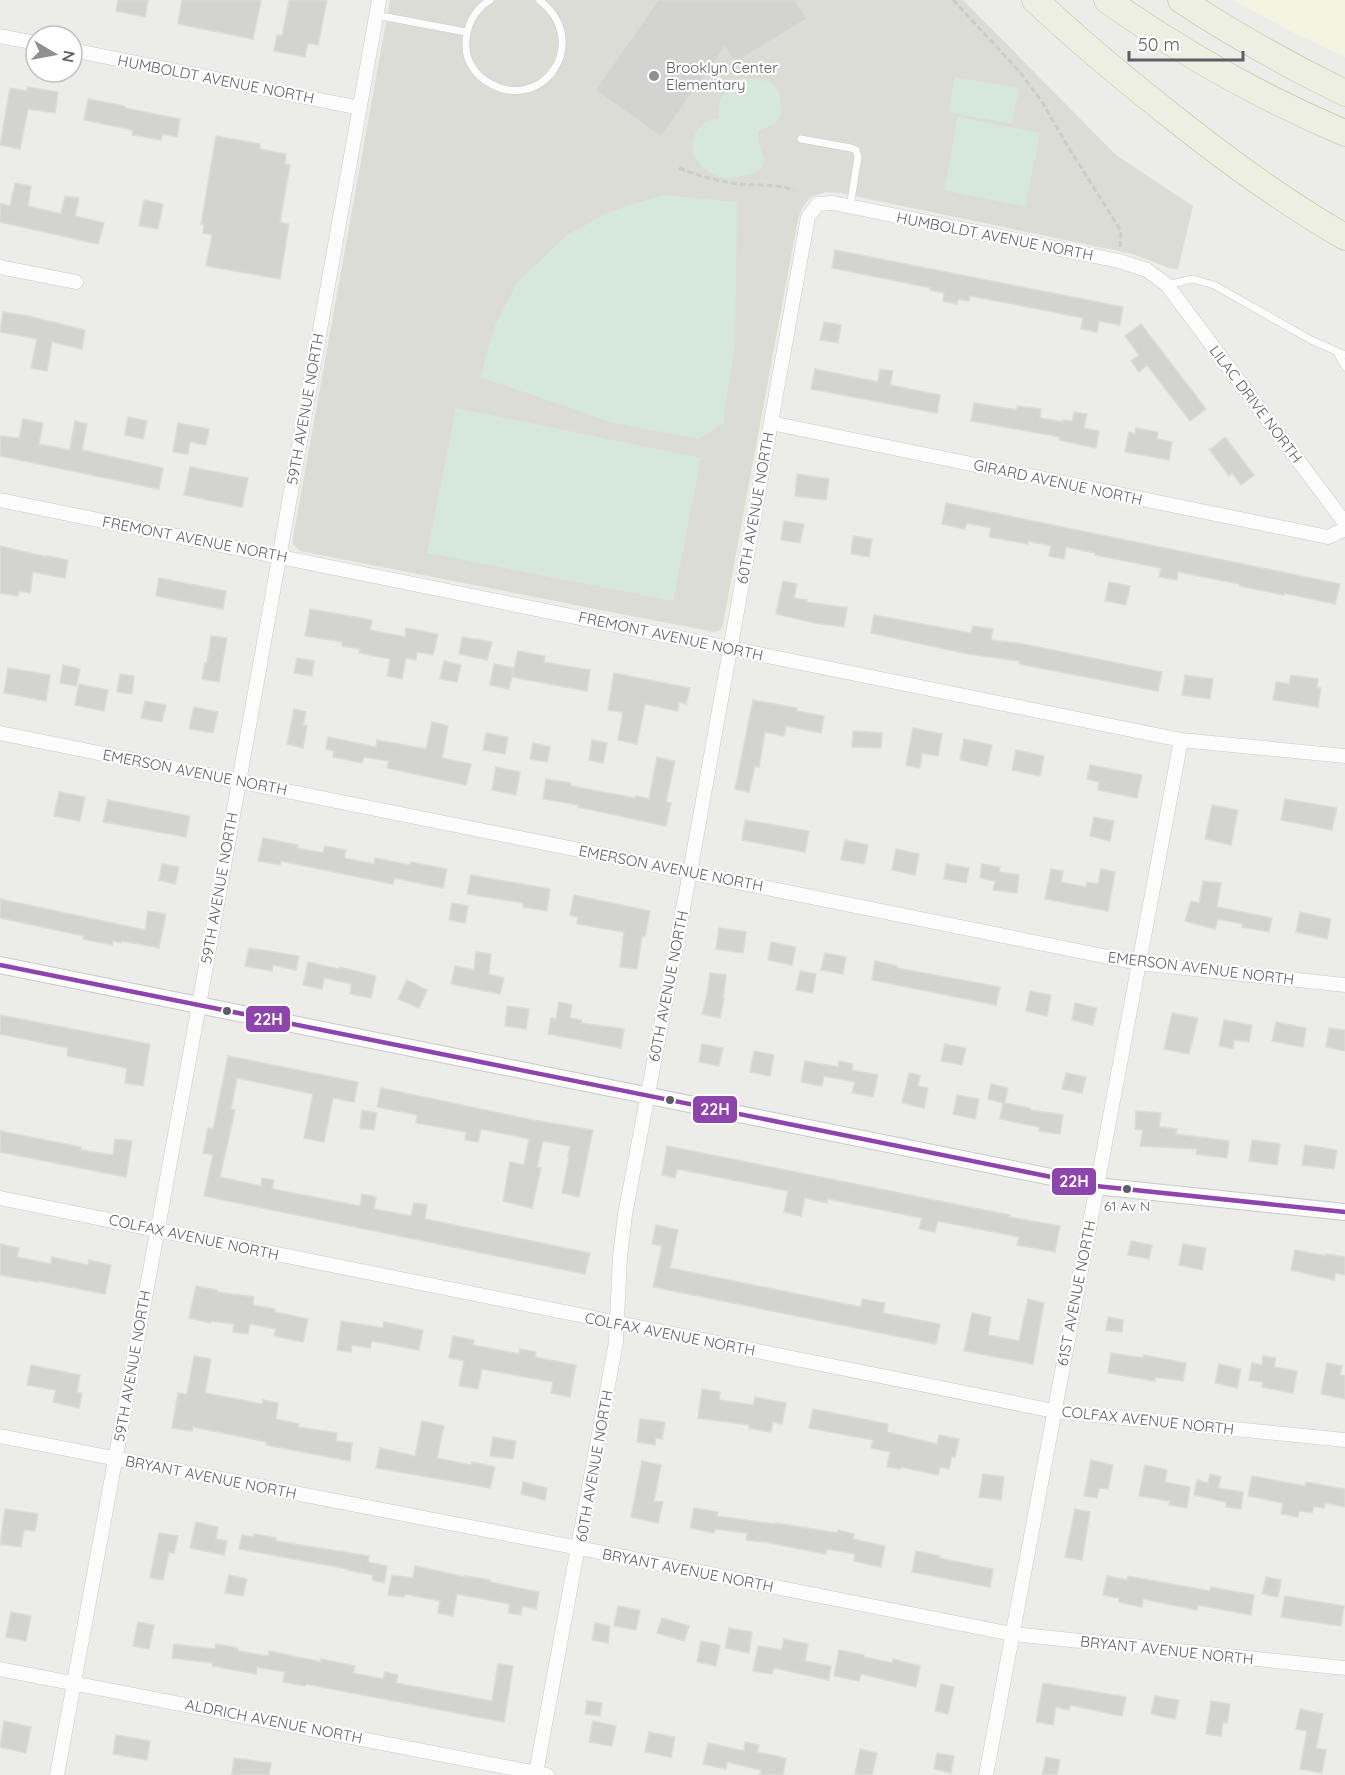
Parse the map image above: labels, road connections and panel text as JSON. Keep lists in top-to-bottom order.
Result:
{
  "streets": {
    "street": [
      "HUMBOLDT AVENUE NORTH",
      "LILAC DRIVE NORTH",
      "59TH AVENUE NORTH",
      "GIRARD AVENUE NORTH",
      "60TH AVENUE NORTH",
      "FREMONT AVENUE NORTH",
      "EMERSON AVENUE NORTH",
      "COLFAX AVENUE NORTH",
      "61ST AVENUE NORTH",
      "BRYANT AVENUE NORTH",
      "ALDRICH AVENUE NORTH"
    ]
  },
  "crossings": [
    ["HUMBOLDT AVENUE NORTH", "LILAC DRIVE NORTH"],
    ["HUMBOLDT AVENUE NORTH", "59TH AVENUE NORTH"],
    ["HUMBOLDT AVENUE NORTH", "60TH AVENUE NORTH"],
    ["59TH AVENUE NORTH", "FREMONT AVENUE NORTH"],
    ["59TH AVENUE NORTH", "EMERSON AVENUE NORTH"],
    ["59TH AVENUE NORTH", "COLFAX AVENUE NORTH"],
    ["59TH AVENUE NORTH", "BRYANT AVENUE NORTH"],
    ["59TH AVENUE NORTH", "ALDRICH AVENUE NORTH"],
    ["GIRARD AVENUE NORTH", "60TH AVENUE NORTH"],
    ["60TH AVENUE NORTH", "FREMONT AVENUE NORTH"],
    ["60TH AVENUE NORTH", "EMERSON AVENUE NORTH"],
    ["60TH AVENUE NORTH", "COLFAX AVENUE NORTH"],
    ["60TH AVENUE NORTH", "BRYANT AVENUE NORTH"],
    ["60TH AVENUE NORTH", "ALDRICH AVENUE NORTH"],
    ["FREMONT AVENUE NORTH", "61ST AVENUE NORTH"],
    ["EMERSON AVENUE NORTH", "61ST AVENUE NORTH"],
    ["COLFAX AVENUE NORTH", "61ST AVENUE NORTH"],
    ["61ST AVENUE NORTH", "BRYANT AVENUE NORTH"]
  ],
  "places": ["Brooklyn Center Elementary", "61 Av N"],
  "lines": ["transit line 22H"],
  "scale_bar": "50 m",
  "north": "right"
}
